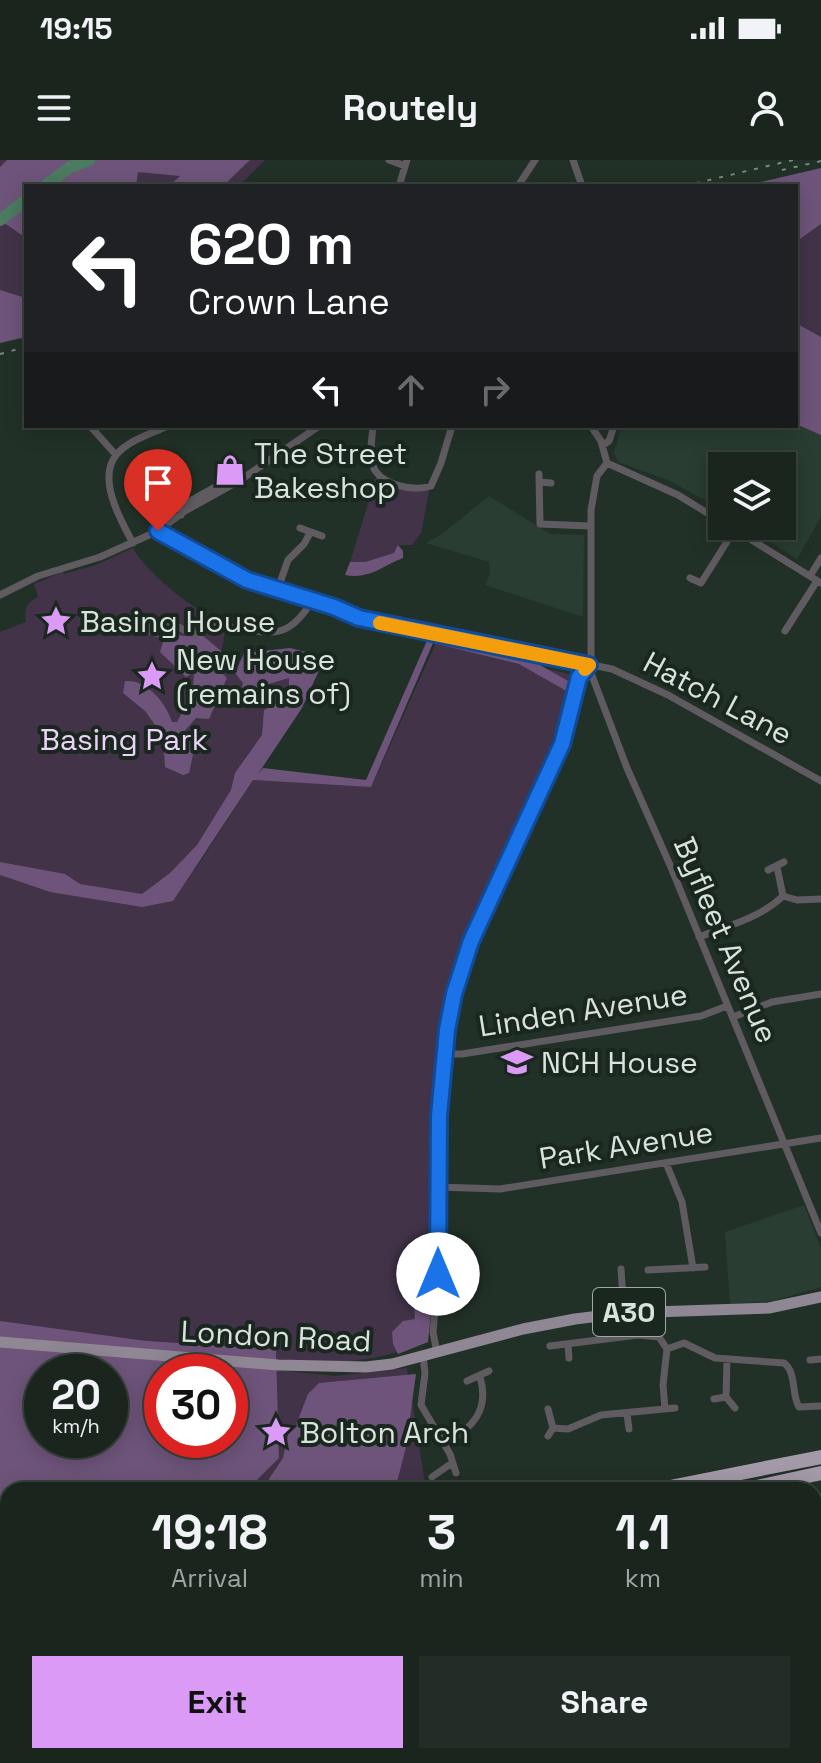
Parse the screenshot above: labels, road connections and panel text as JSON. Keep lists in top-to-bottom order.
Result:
{
  "streets": {
    "main road": ["A30", "London Road"],
    "street": [
      "Hatch Lane",
      "Byfleet Avenue",
      "Linden Avenue",
      "Park Avenue"
    ]
  },
  "crossings": [
    ["Hatch Lane", "Byfleet Avenue"],
    ["Byfleet Avenue", "Linden Avenue"],
    ["Byfleet Avenue", "Park Avenue"]
  ],
  "parks": ["Basing Park"],
  "places": {
    "shop": ["The Street Bakeshop"],
    "place": ["Basing House", "New House (remains of)", "Bolton Arch"],
    "school or university": ["NCH House"]
  },
  "page": {
    "status": "19:15",
    "header": "Routely",
    "turn": ["620 m", "Crown Lane"],
    "speed": "20 km/h",
    "limit": "30",
    "eta": [
      "19:18",
      "Arrival",
      "3",
      "min",
      "1.1",
      "km"
    ],
    "buttons": ["Exit", "Share"]
  }
}
